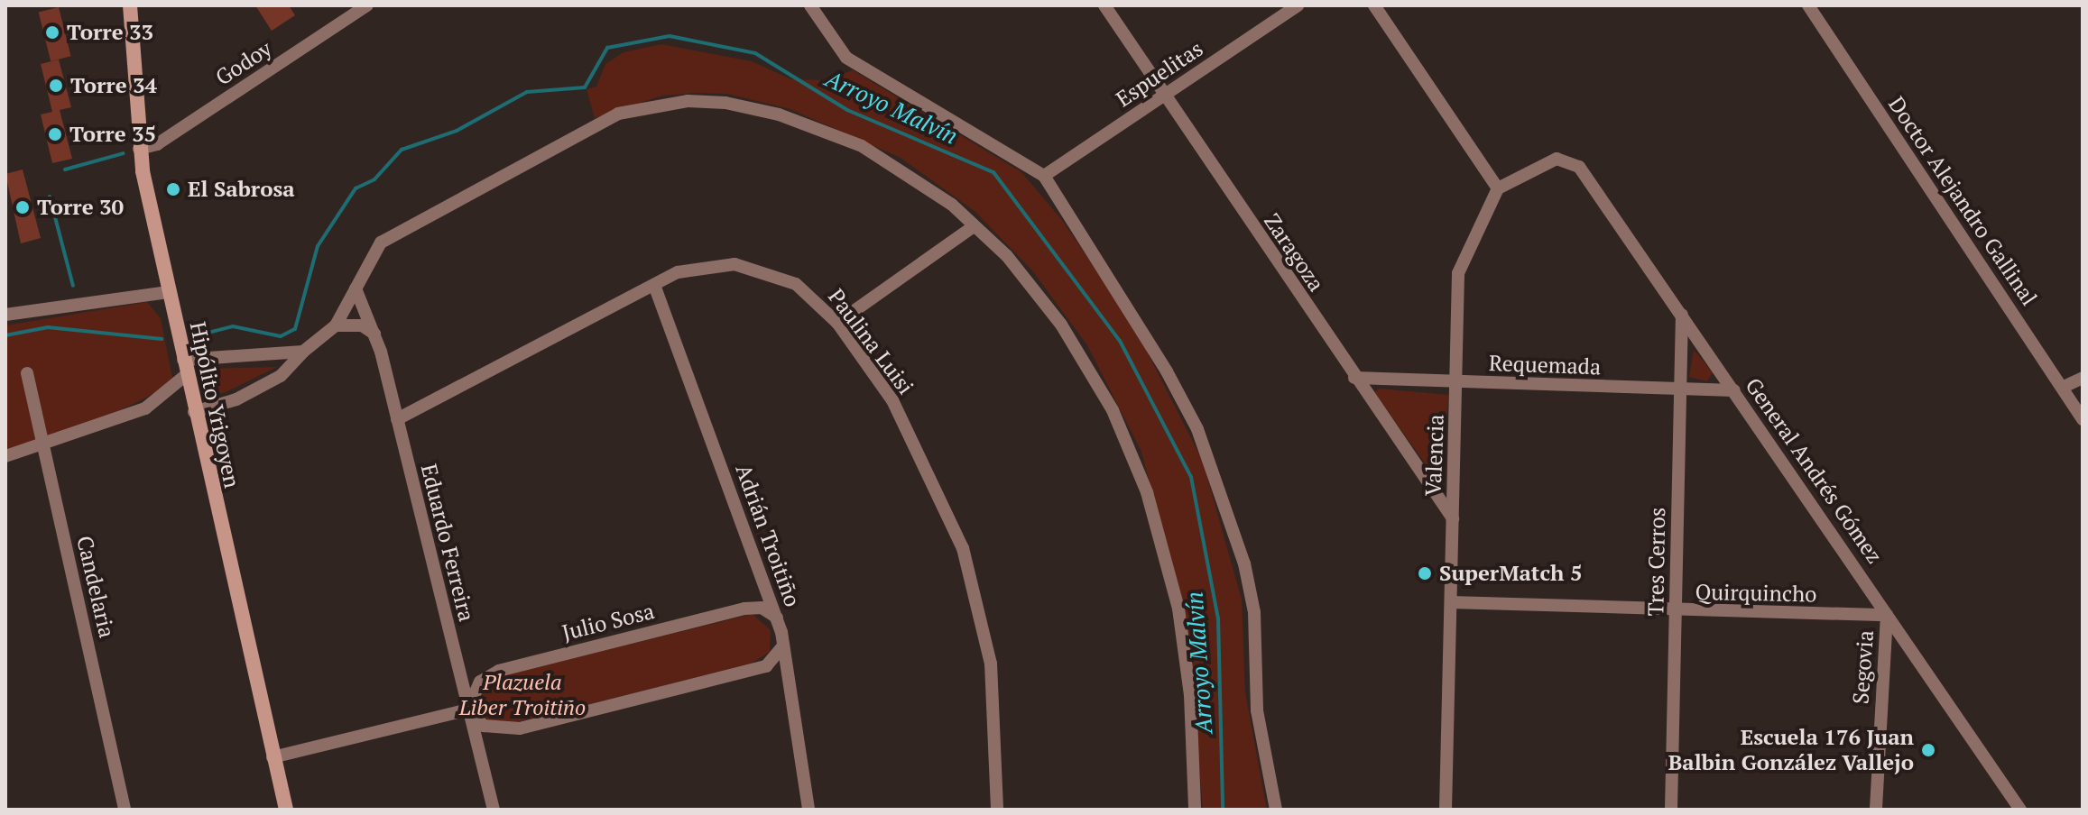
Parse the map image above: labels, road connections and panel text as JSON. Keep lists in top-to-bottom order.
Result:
{
  "streets": {
    "street": [
      "Godoy",
      "Espuelitas",
      "Doctor Alejandro Gallinal",
      "Zaragoza",
      "Paulina Luisi",
      "Requemada",
      "Hipólito Yrigoyen",
      "Valencia",
      "General Andrés Gómez",
      "Adrián Troitiño",
      "Eduardo Ferreira",
      "Tres Cerros",
      "Candelaria",
      "Quirquincho",
      "Julio Sosa",
      "Segovia"
    ]
  },
  "crossings": [
    ["Godoy", "Hipólito Yrigoyen"],
    ["Espuelitas", "Zaragoza"],
    ["Zaragoza", "Requemada"],
    ["Zaragoza", "Valencia"],
    ["Paulina Luisi", "Adrián Troitiño"],
    ["Paulina Luisi", "Eduardo Ferreira"],
    ["Requemada", "Valencia"],
    ["Requemada", "General Andrés Gómez"],
    ["Requemada", "Tres Cerros"],
    ["Valencia", "General Andrés Gómez"],
    ["Valencia", "Quirquincho"],
    ["General Andrés Gómez", "Tres Cerros"],
    ["General Andrés Gómez", "Quirquincho"],
    ["General Andrés Gómez", "Segovia"],
    ["Adrián Troitiño", "Julio Sosa"],
    ["Eduardo Ferreira", "Julio Sosa"],
    ["Tres Cerros", "Quirquincho"],
    ["Quirquincho", "Segovia"]
  ],
  "water": ["Arroyo Malvín"],
  "parks": ["Plazuela Liber Troitiño"],
  "places": [
    "Torre 33",
    "Torre 34",
    "Torre 35",
    "El Sabrosa",
    "Torre 30",
    "SuperMatch 5",
    "Escuela 176 Juan Balbin González Vallejo"
  ]
}
